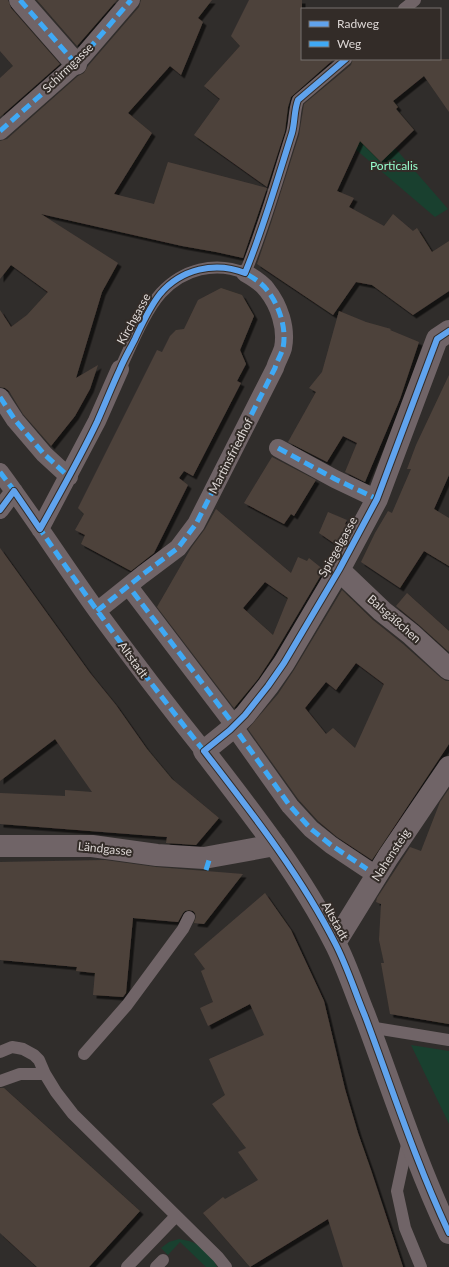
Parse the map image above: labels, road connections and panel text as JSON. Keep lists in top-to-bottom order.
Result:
{
  "streets": {
    "street": [
      "Schirmgasse",
      "Kirchgasse",
      "Martinsfriedhof",
      "Spiegelgasse",
      "Balsgäßchen",
      "Altstadt",
      "Ländgasse",
      "Nahensteig"
    ]
  },
  "crossings": [
    ["Kirchgasse", "Martinsfriedhof"],
    ["Kirchgasse", "Altstadt"],
    ["Martinsfriedhof", "Altstadt"],
    ["Spiegelgasse", "Balsgäßchen"],
    ["Spiegelgasse", "Altstadt"],
    ["Altstadt", "Ländgasse"],
    ["Altstadt", "Nahensteig"]
  ],
  "parks": ["Porticalis"],
  "legend": ["Radweg", "Weg"]
}
